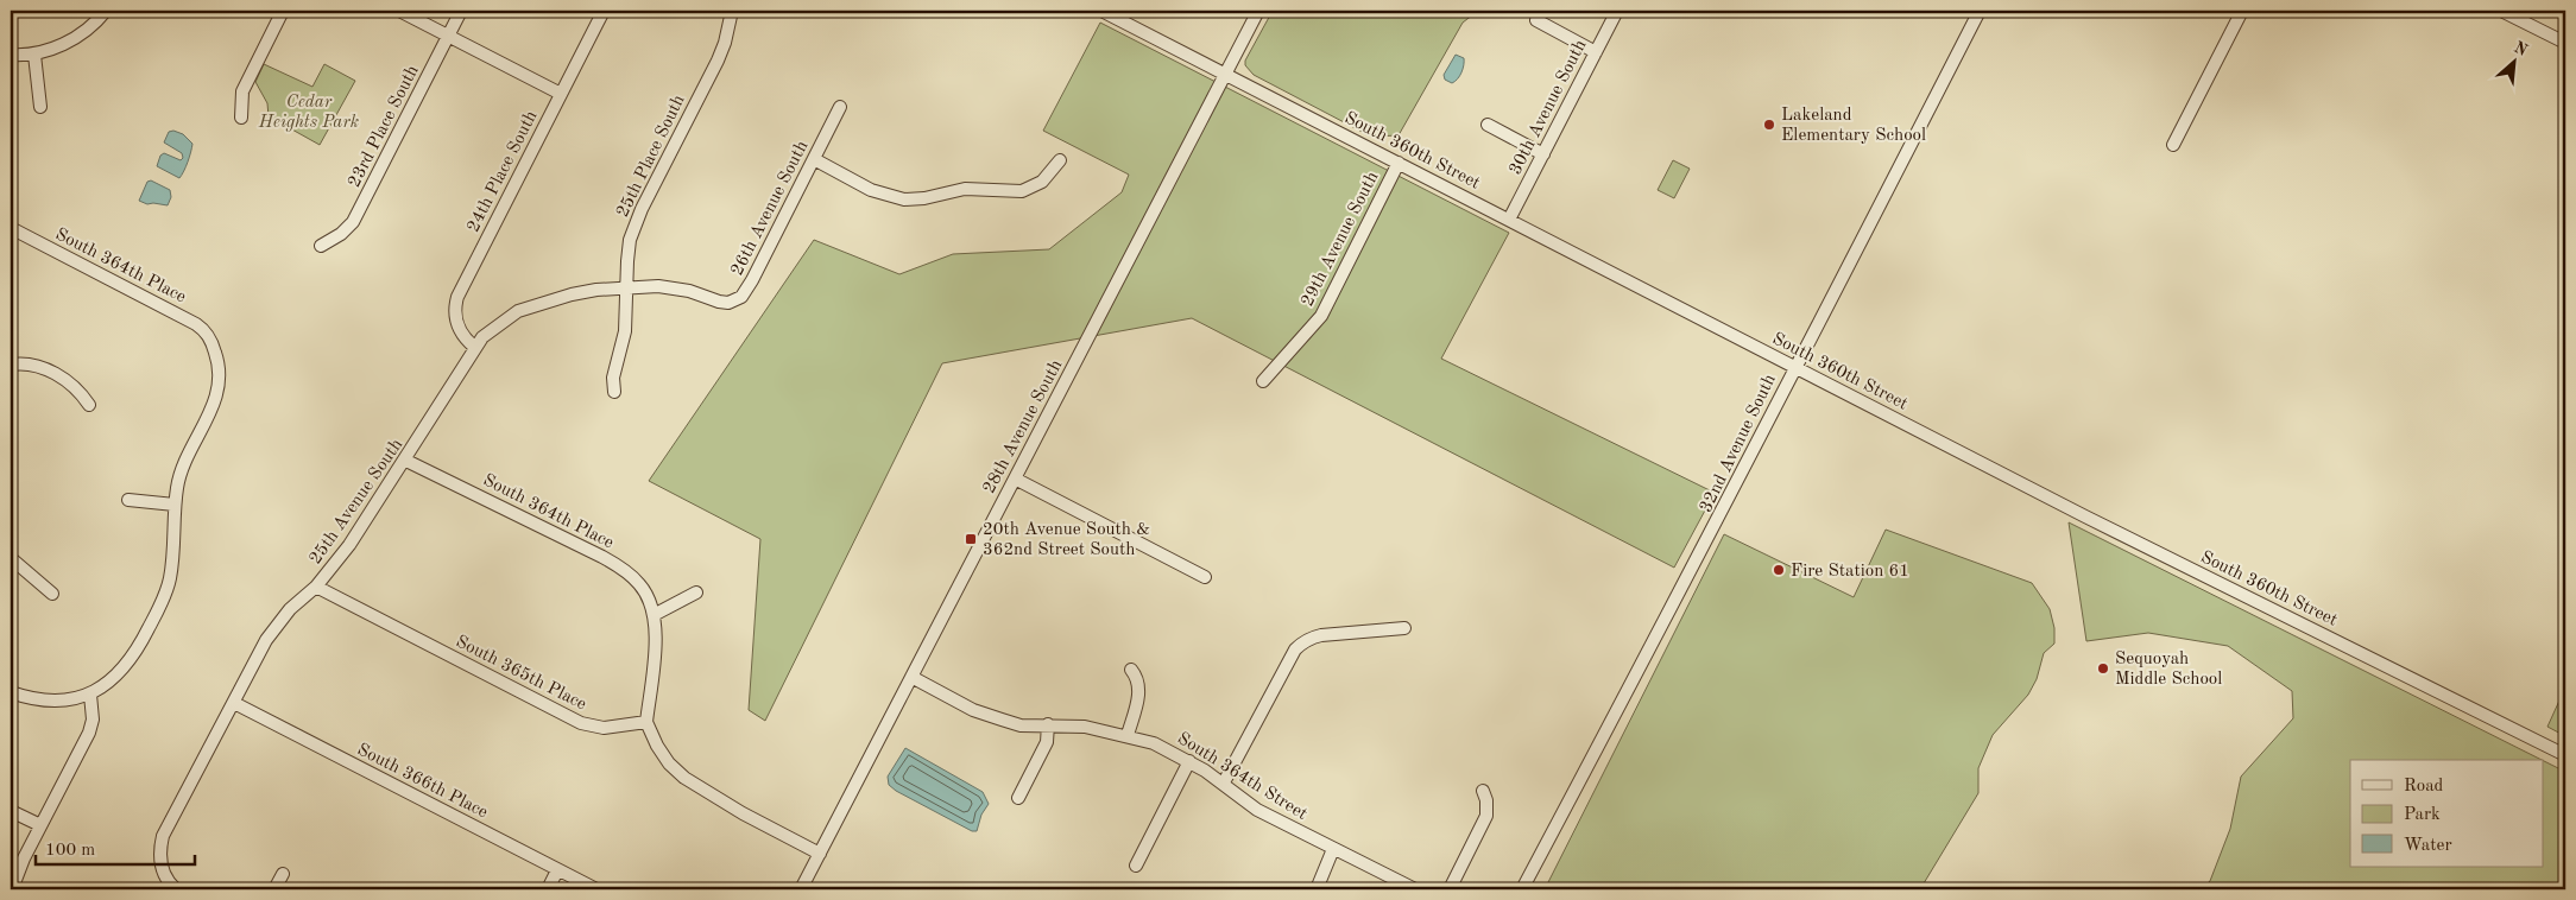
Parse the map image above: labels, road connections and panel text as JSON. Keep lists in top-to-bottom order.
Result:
{
  "streets": {
    "street": [
      "30th Avenue South",
      "23rd Place South",
      "South 360th Street",
      "25th Place South",
      "24th Place South",
      "26th Avenue South",
      "29th Avenue South",
      "South 364th Place",
      "28th Avenue South",
      "32nd Avenue South",
      "25th Avenue South",
      "South 365th Place",
      "South 364th Street",
      "South 366th Place"
    ]
  },
  "crossings": [
    ["30th Avenue South", "South 360th Street"],
    ["South 360th Street", "29th Avenue South"],
    ["South 360th Street", "28th Avenue South"],
    ["South 360th Street", "32nd Avenue South"],
    ["25th Place South", "25th Avenue South"],
    ["24th Place South", "25th Avenue South"],
    ["26th Avenue South", "25th Avenue South"],
    ["South 364th Place", "25th Avenue South"],
    ["28th Avenue South", "South 364th Street"],
    ["25th Avenue South", "South 365th Place"],
    ["25th Avenue South", "South 366th Place"]
  ],
  "parks": ["Cedar Heights Park"],
  "places": {
    "other": ["Lakeland Elementary School", "Fire Station 61", "Sequoyah Middle School"],
    "transit": ["20th Avenue South & 362nd Street South"]
  },
  "legend": ["Road", "Park", "Water"],
  "scale_bar": "100 m",
  "north": "top right"
}
